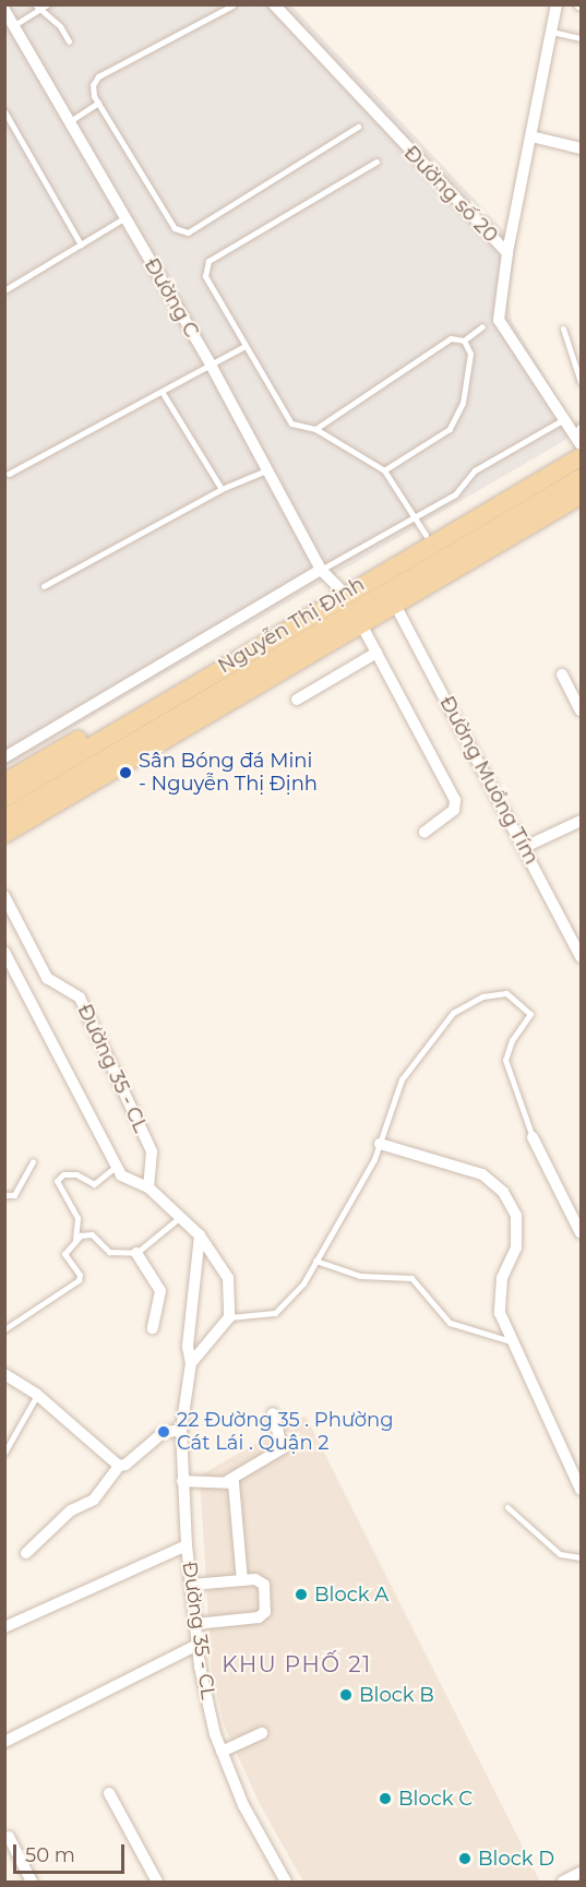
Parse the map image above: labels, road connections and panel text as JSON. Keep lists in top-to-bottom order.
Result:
{
  "streets": {
    "main road": ["Nguyễn Thị Định"],
    "street": [
      "Đường số 20",
      "Đường C",
      "Đường Muồng Tím",
      "Đường 35 - CL"
    ]
  },
  "crossings": [
    ["Đường số 20", "Nguyễn Thị Định"],
    ["Đường C", "Nguyễn Thị Định"],
    ["Nguyễn Thị Định", "Đường Muồng Tím"]
  ],
  "districts": ["KHU PHỐ 21"],
  "places": [
    "Sân Bóng đá Mini - Nguyễn Thị Định",
    "22 Đường 35 . Phường Cát Lái . Quận 2",
    "Block A",
    "Block B",
    "Block C",
    "Block D"
  ],
  "scale_bar": "50 m"
}
